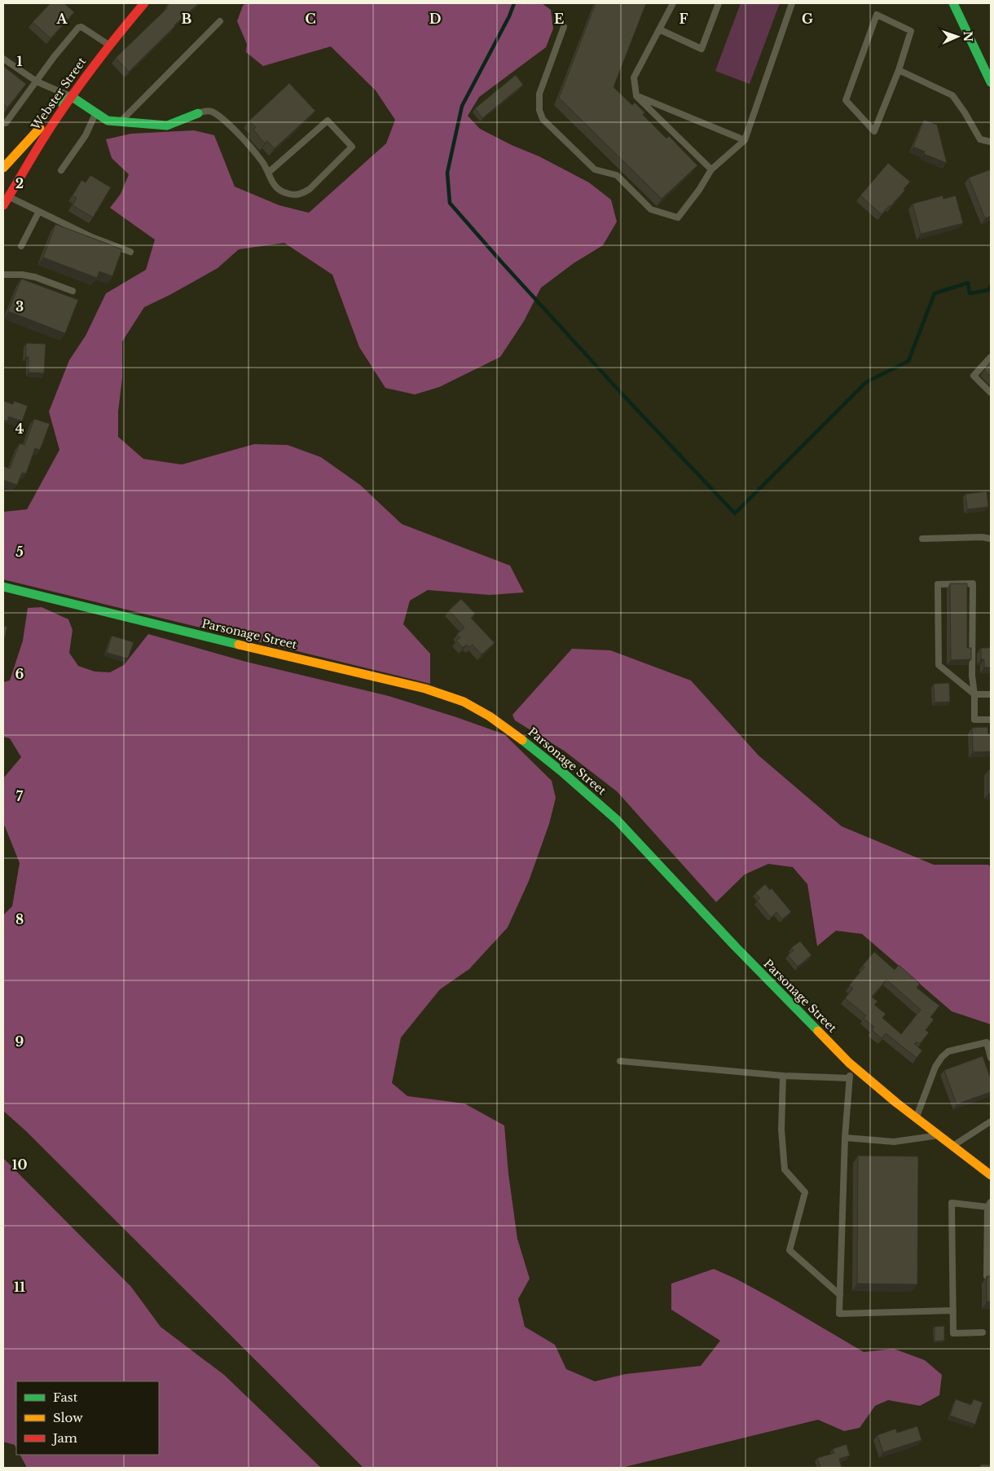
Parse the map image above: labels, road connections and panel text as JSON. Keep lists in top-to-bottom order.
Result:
{
  "streets": {
    "street": ["Webster Street", "Parsonage Street"]
  },
  "legend": ["Fast", "Slow", "Jam"],
  "north": "right",
  "grid": {
    "columns": [
      "A",
      "B",
      "C",
      "D",
      "E",
      "F",
      "G"
    ],
    "rows": [
      "1",
      "2",
      "3",
      "4",
      "5",
      "6",
      "7",
      "8",
      "9",
      "10",
      "11"
    ]
  }
}
